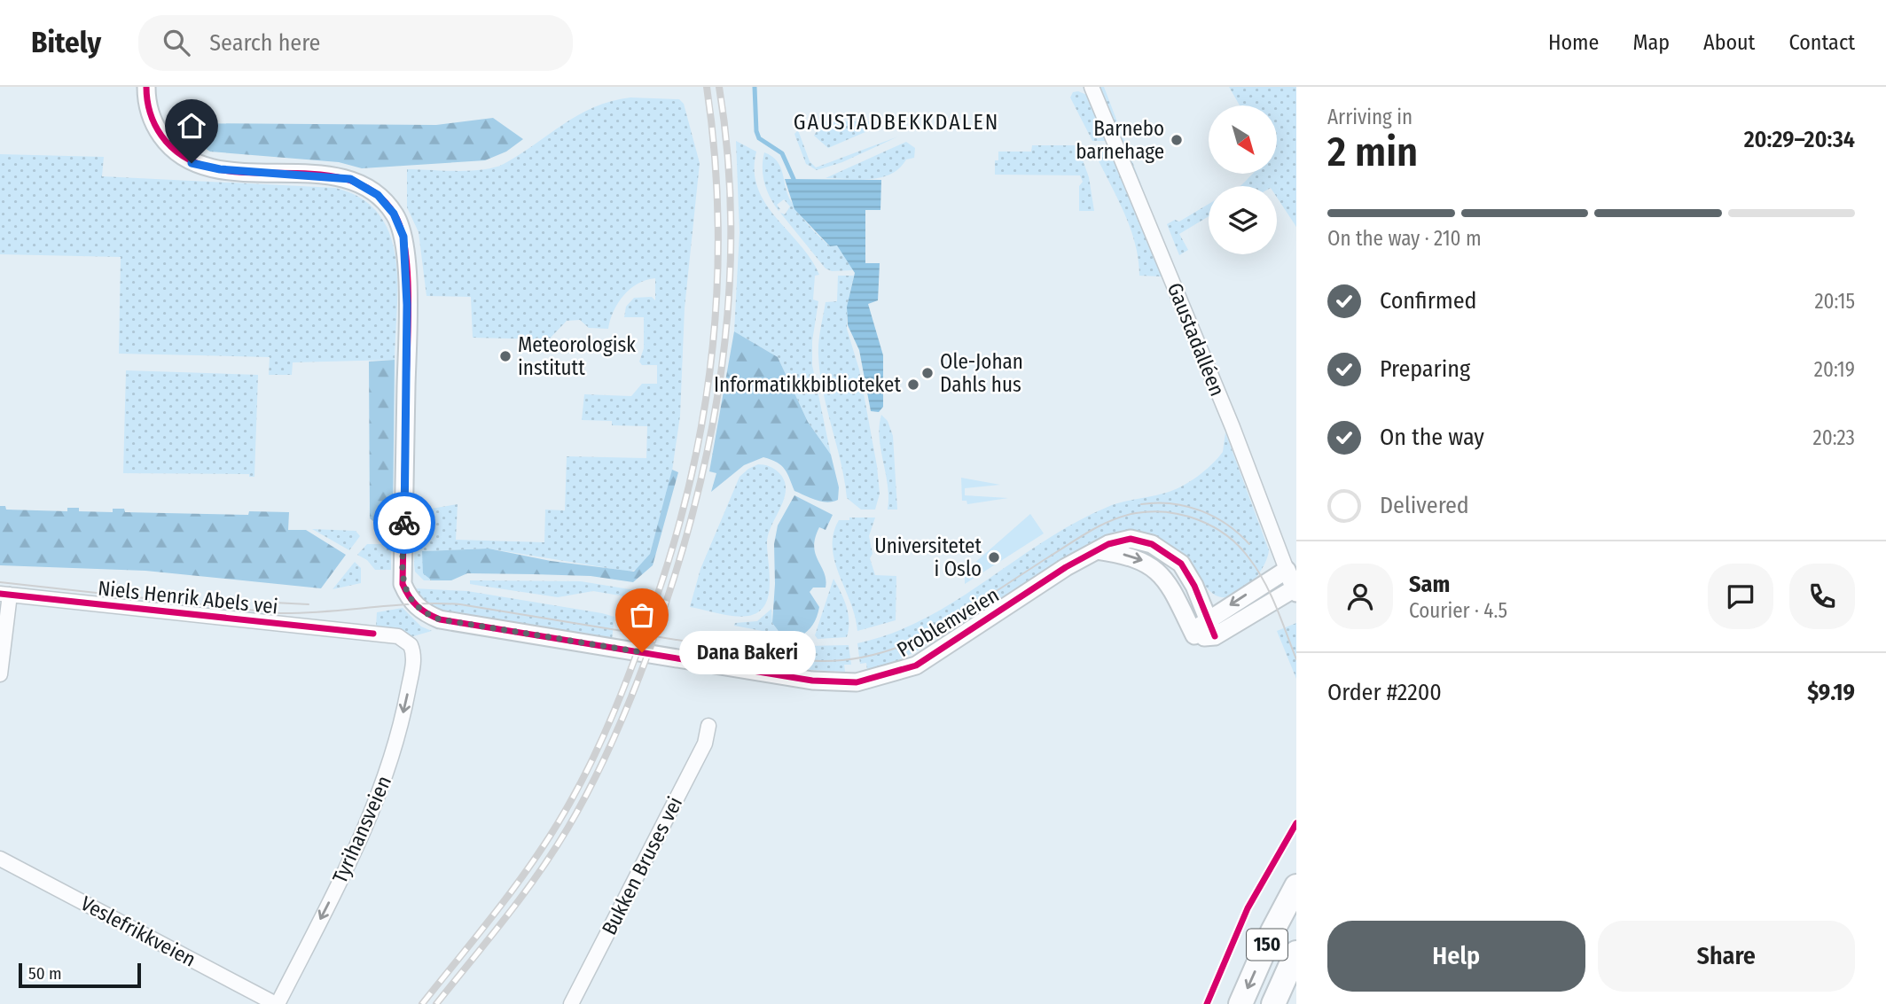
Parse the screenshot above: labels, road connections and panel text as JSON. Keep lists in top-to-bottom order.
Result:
{
  "streets": {
    "highway": ["150"],
    "street": [
      "Gaustadalléen",
      "Niels Henrik Abels vei",
      "Problemveien",
      "Tyrihansveien",
      "Bukken Bruses vei",
      "Veslefrikkveien"
    ]
  },
  "crossings": [
    ["Niels Henrik Abels vei", "Tyrihansveien"],
    ["Tyrihansveien", "Veslefrikkveien"]
  ],
  "one_way": ["Tyrihansveien"],
  "districts": ["GAUSTADBEKKDALEN"],
  "places": [
    "Barnebo barnehage",
    "Meteorologisk institutt",
    "Ole-Johan Dahls hus",
    "Informatikkbiblioteket",
    "Universitetet i Oslo",
    "Dana Bakeri"
  ],
  "scale_bar": "50 m",
  "north": "bottom right",
  "page": {
    "header": "Bitely",
    "search": "Search here",
    "nav": [
      "Home",
      "Map",
      "About",
      "Contact"
    ],
    "heading": ["2 min", "Arriving in", "20:29–20:34"],
    "panel": [
      "Sam",
      "Courier · 4.5",
      "Order #2200",
      "$9.19"
    ],
    "bar": "On the way · 210 m",
    "list": [
      ["Confirmed", "20:15"],
      ["Preparing", "20:19"],
      ["On the way", "20:23"],
      "Delivered"
    ],
    "bubble": "Dana Bakeri",
    "buttons": ["Help", "Share"],
    "scale": "50 m"
  }
}
